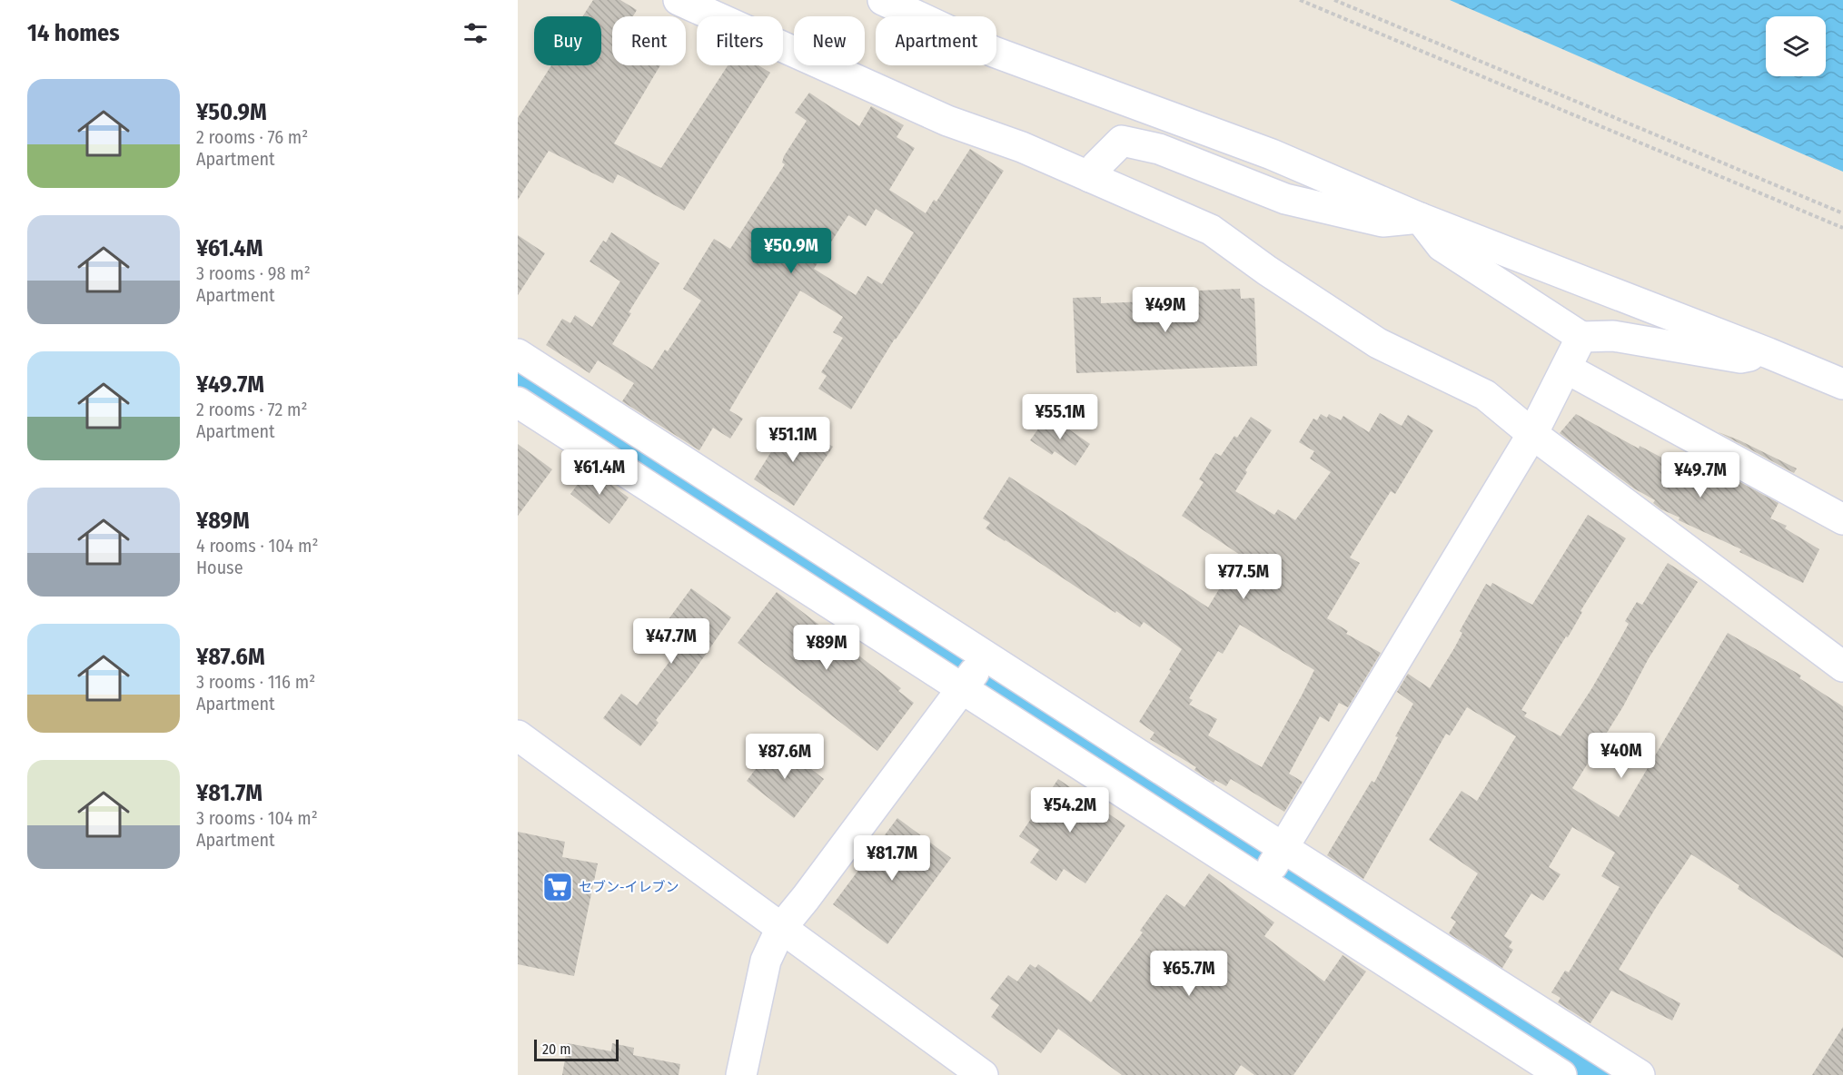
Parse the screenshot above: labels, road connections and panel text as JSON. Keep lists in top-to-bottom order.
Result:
{
  "places": {
    "supermarket": ["セブン-イレブン"]
  },
  "scale_bar": "20 m",
  "page": {
    "heading": "14 homes",
    "chip": [
      "Buy",
      "Rent",
      "Filters",
      "New",
      "Apartment"
    ],
    "list": [
      {
        "name": "¥50.9M",
        "note": "2 rooms · 76 m² · Apartment"
      },
      {
        "name": "¥61.4M",
        "note": "3 rooms · 98 m² · Apartment"
      },
      {
        "name": "¥49.7M",
        "note": "2 rooms · 72 m² · Apartment"
      },
      {
        "name": "¥89M",
        "note": "4 rooms · 104 m² · House"
      },
      {
        "name": "¥87.6M",
        "note": "3 rooms · 116 m² · Apartment"
      },
      {
        "name": "¥81.7M",
        "note": "3 rooms · 104 m² · Apartment"
      }
    ],
    "price": [
      "¥50.9M",
      "¥49M",
      "¥55.1M",
      "¥51.1M",
      "¥61.4M",
      "¥49.7M",
      "¥77.5M",
      "¥47.7M",
      "¥89M",
      "¥40M",
      "¥87.6M",
      "¥54.2M",
      "¥81.7M",
      "¥65.7M"
    ],
    "scale": "20 m"
  }
}
